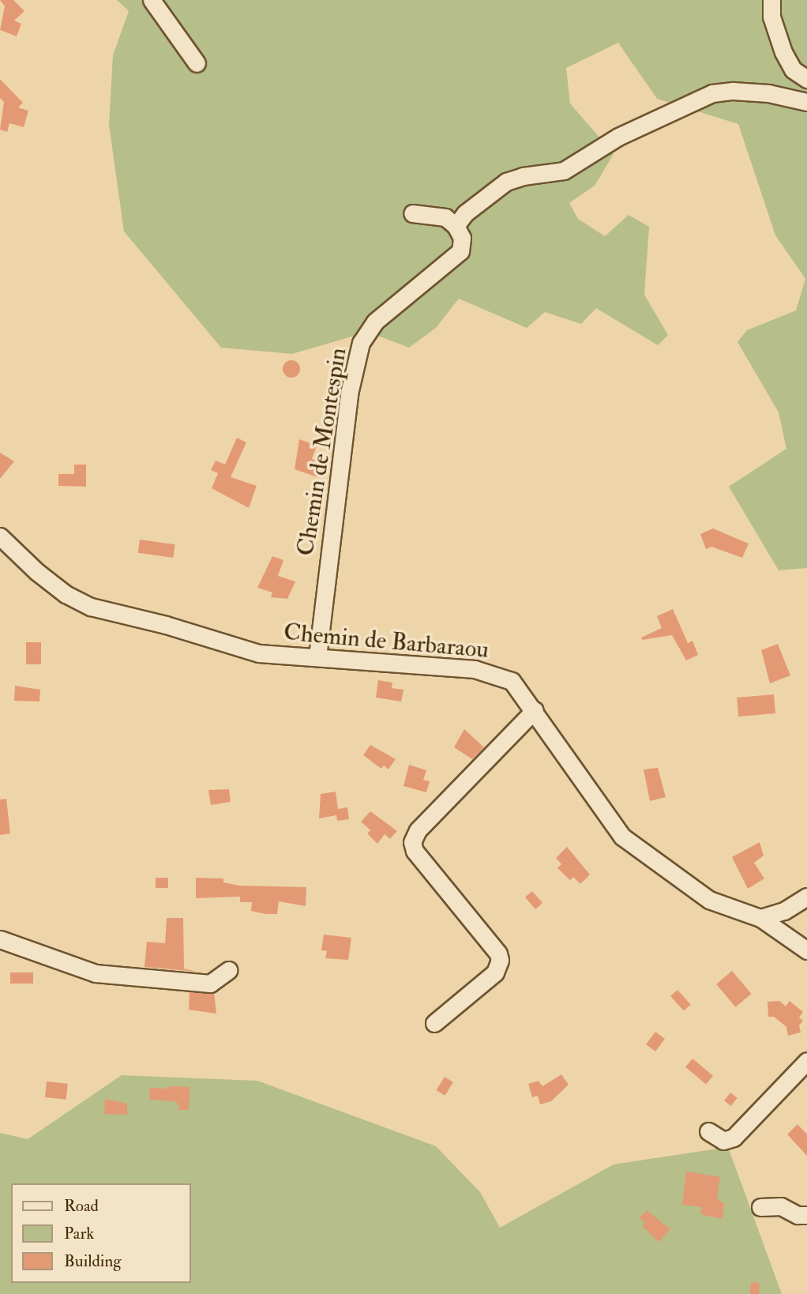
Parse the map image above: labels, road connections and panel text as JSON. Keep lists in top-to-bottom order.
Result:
{
  "streets": {
    "street": ["Chemin de Montespin", "Chemin de Barbaraou"]
  },
  "crossings": [
    ["Chemin de Montespin", "Chemin de Barbaraou"]
  ],
  "legend": ["Road", "Park", "Building"]
}
